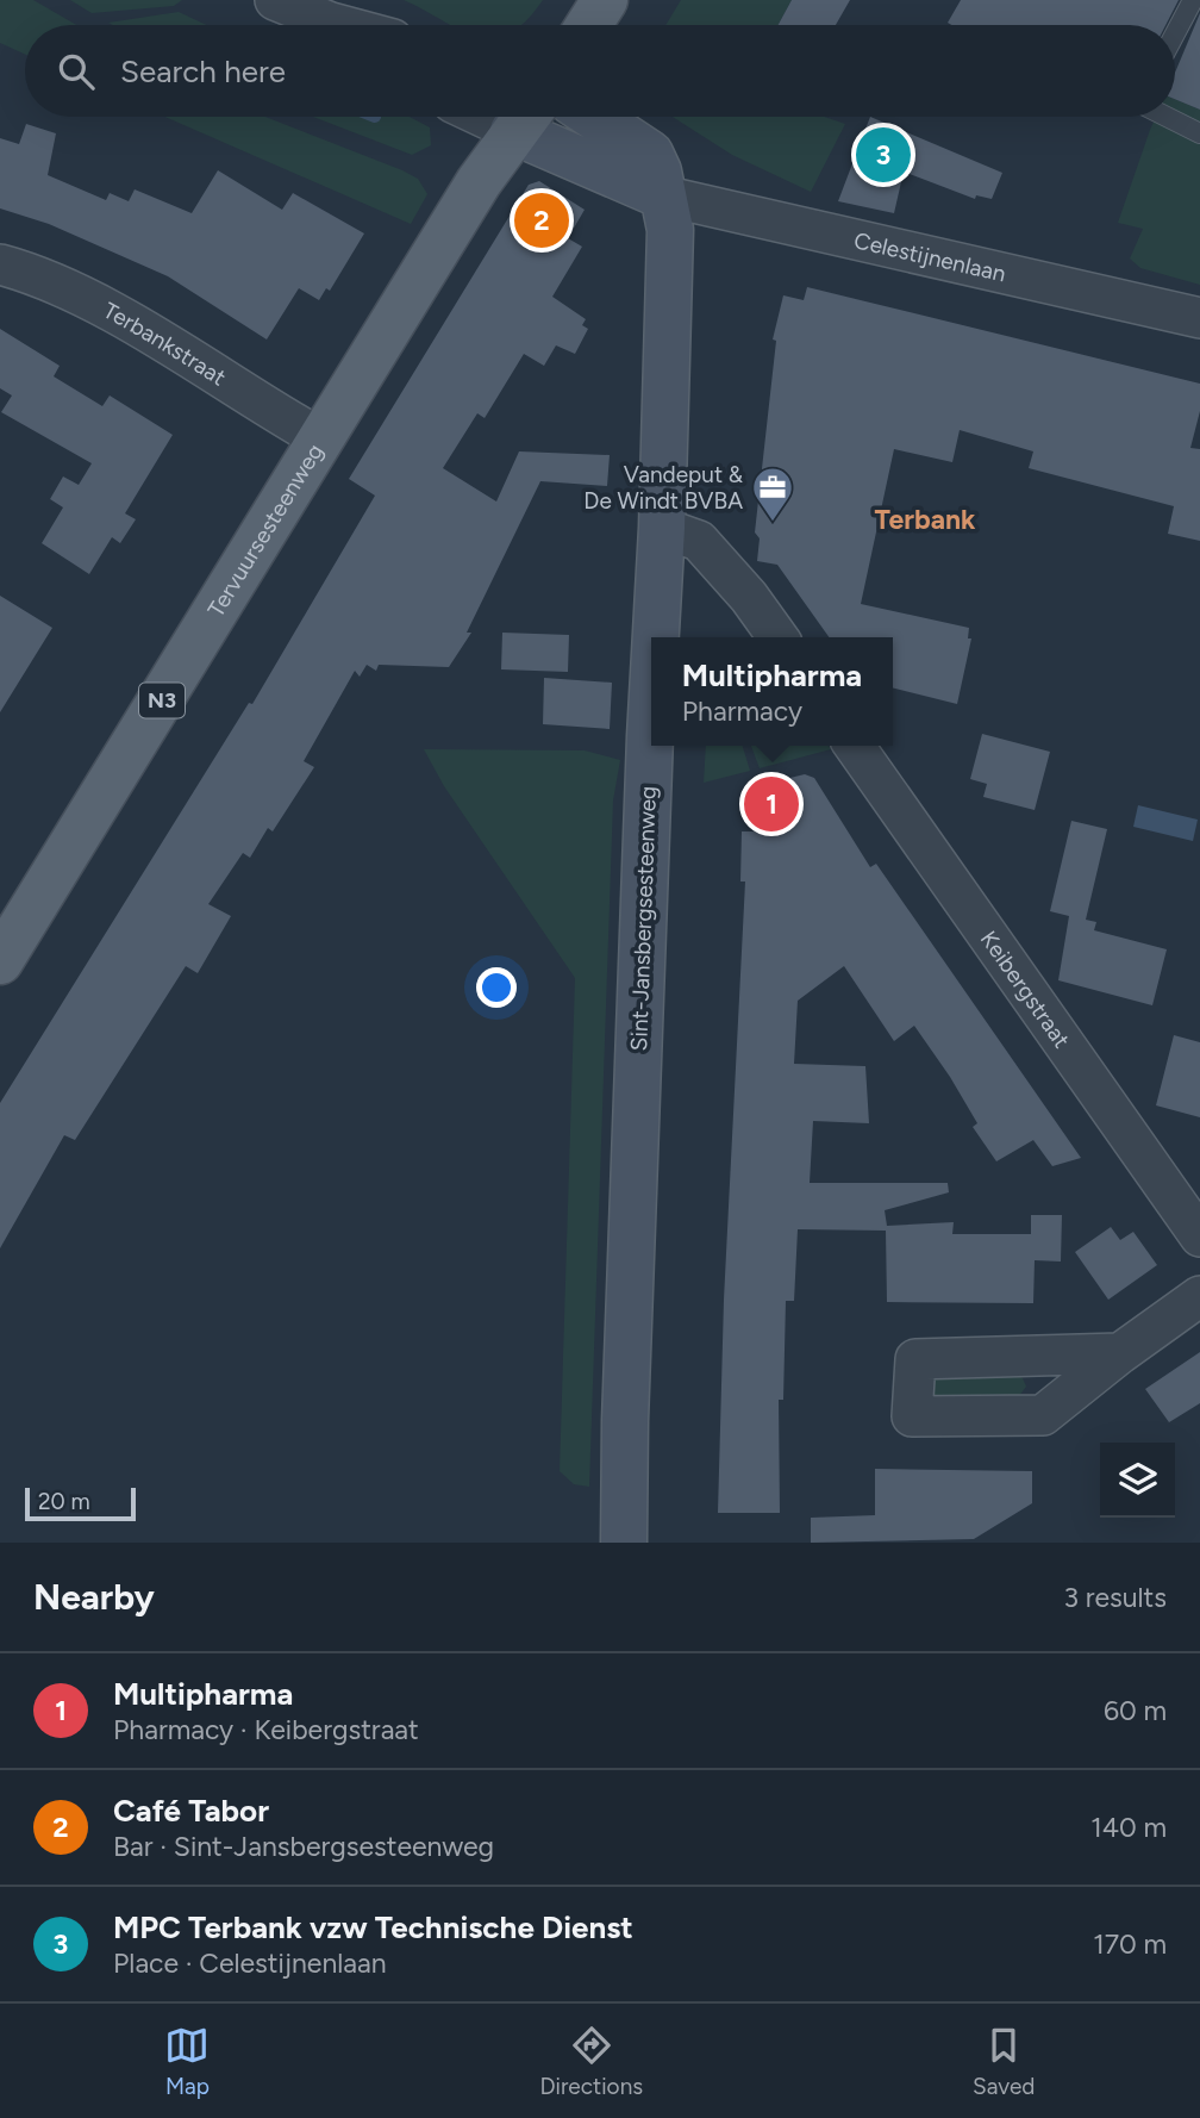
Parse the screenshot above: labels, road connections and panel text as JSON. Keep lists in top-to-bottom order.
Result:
{
  "streets": {
    "main road": ["Tervuursesteenweg", "N3", "Sint-Jansbergsesteenweg"],
    "street": ["Celestijnenlaan", "Terbankstraat", "Keibergstraat"]
  },
  "crossings": [
    ["Celestijnenlaan", "Sint-Jansbergsesteenweg"],
    ["Terbankstraat", "Tervuursesteenweg"]
  ],
  "districts": ["Terbank"],
  "places": {
    "office": ["Vandeput & De Windt BVBA"]
  },
  "scale_bar": "20 m",
  "page": {
    "search": "Search here",
    "pins": ["3", "2", "1"],
    "popup": ["Multipharma", "Pharmacy"],
    "scale": "20 m",
    "heading": ["Nearby", "3 results"],
    "list": [
      {
        "mark": "1",
        "name": "Multipharma",
        "note": "Pharmacy · Keibergstraat",
        "value": "60 m"
      },
      {
        "mark": "2",
        "name": "Café Tabor",
        "note": "Bar · Sint-Jansbergsesteenweg",
        "value": "140 m"
      },
      {
        "mark": "3",
        "name": "MPC Terbank vzw Technische Dienst",
        "note": "Place · Celestijnenlaan",
        "value": "170 m"
      }
    ],
    "nav": ["Map", "Directions", "Saved"]
  }
}
